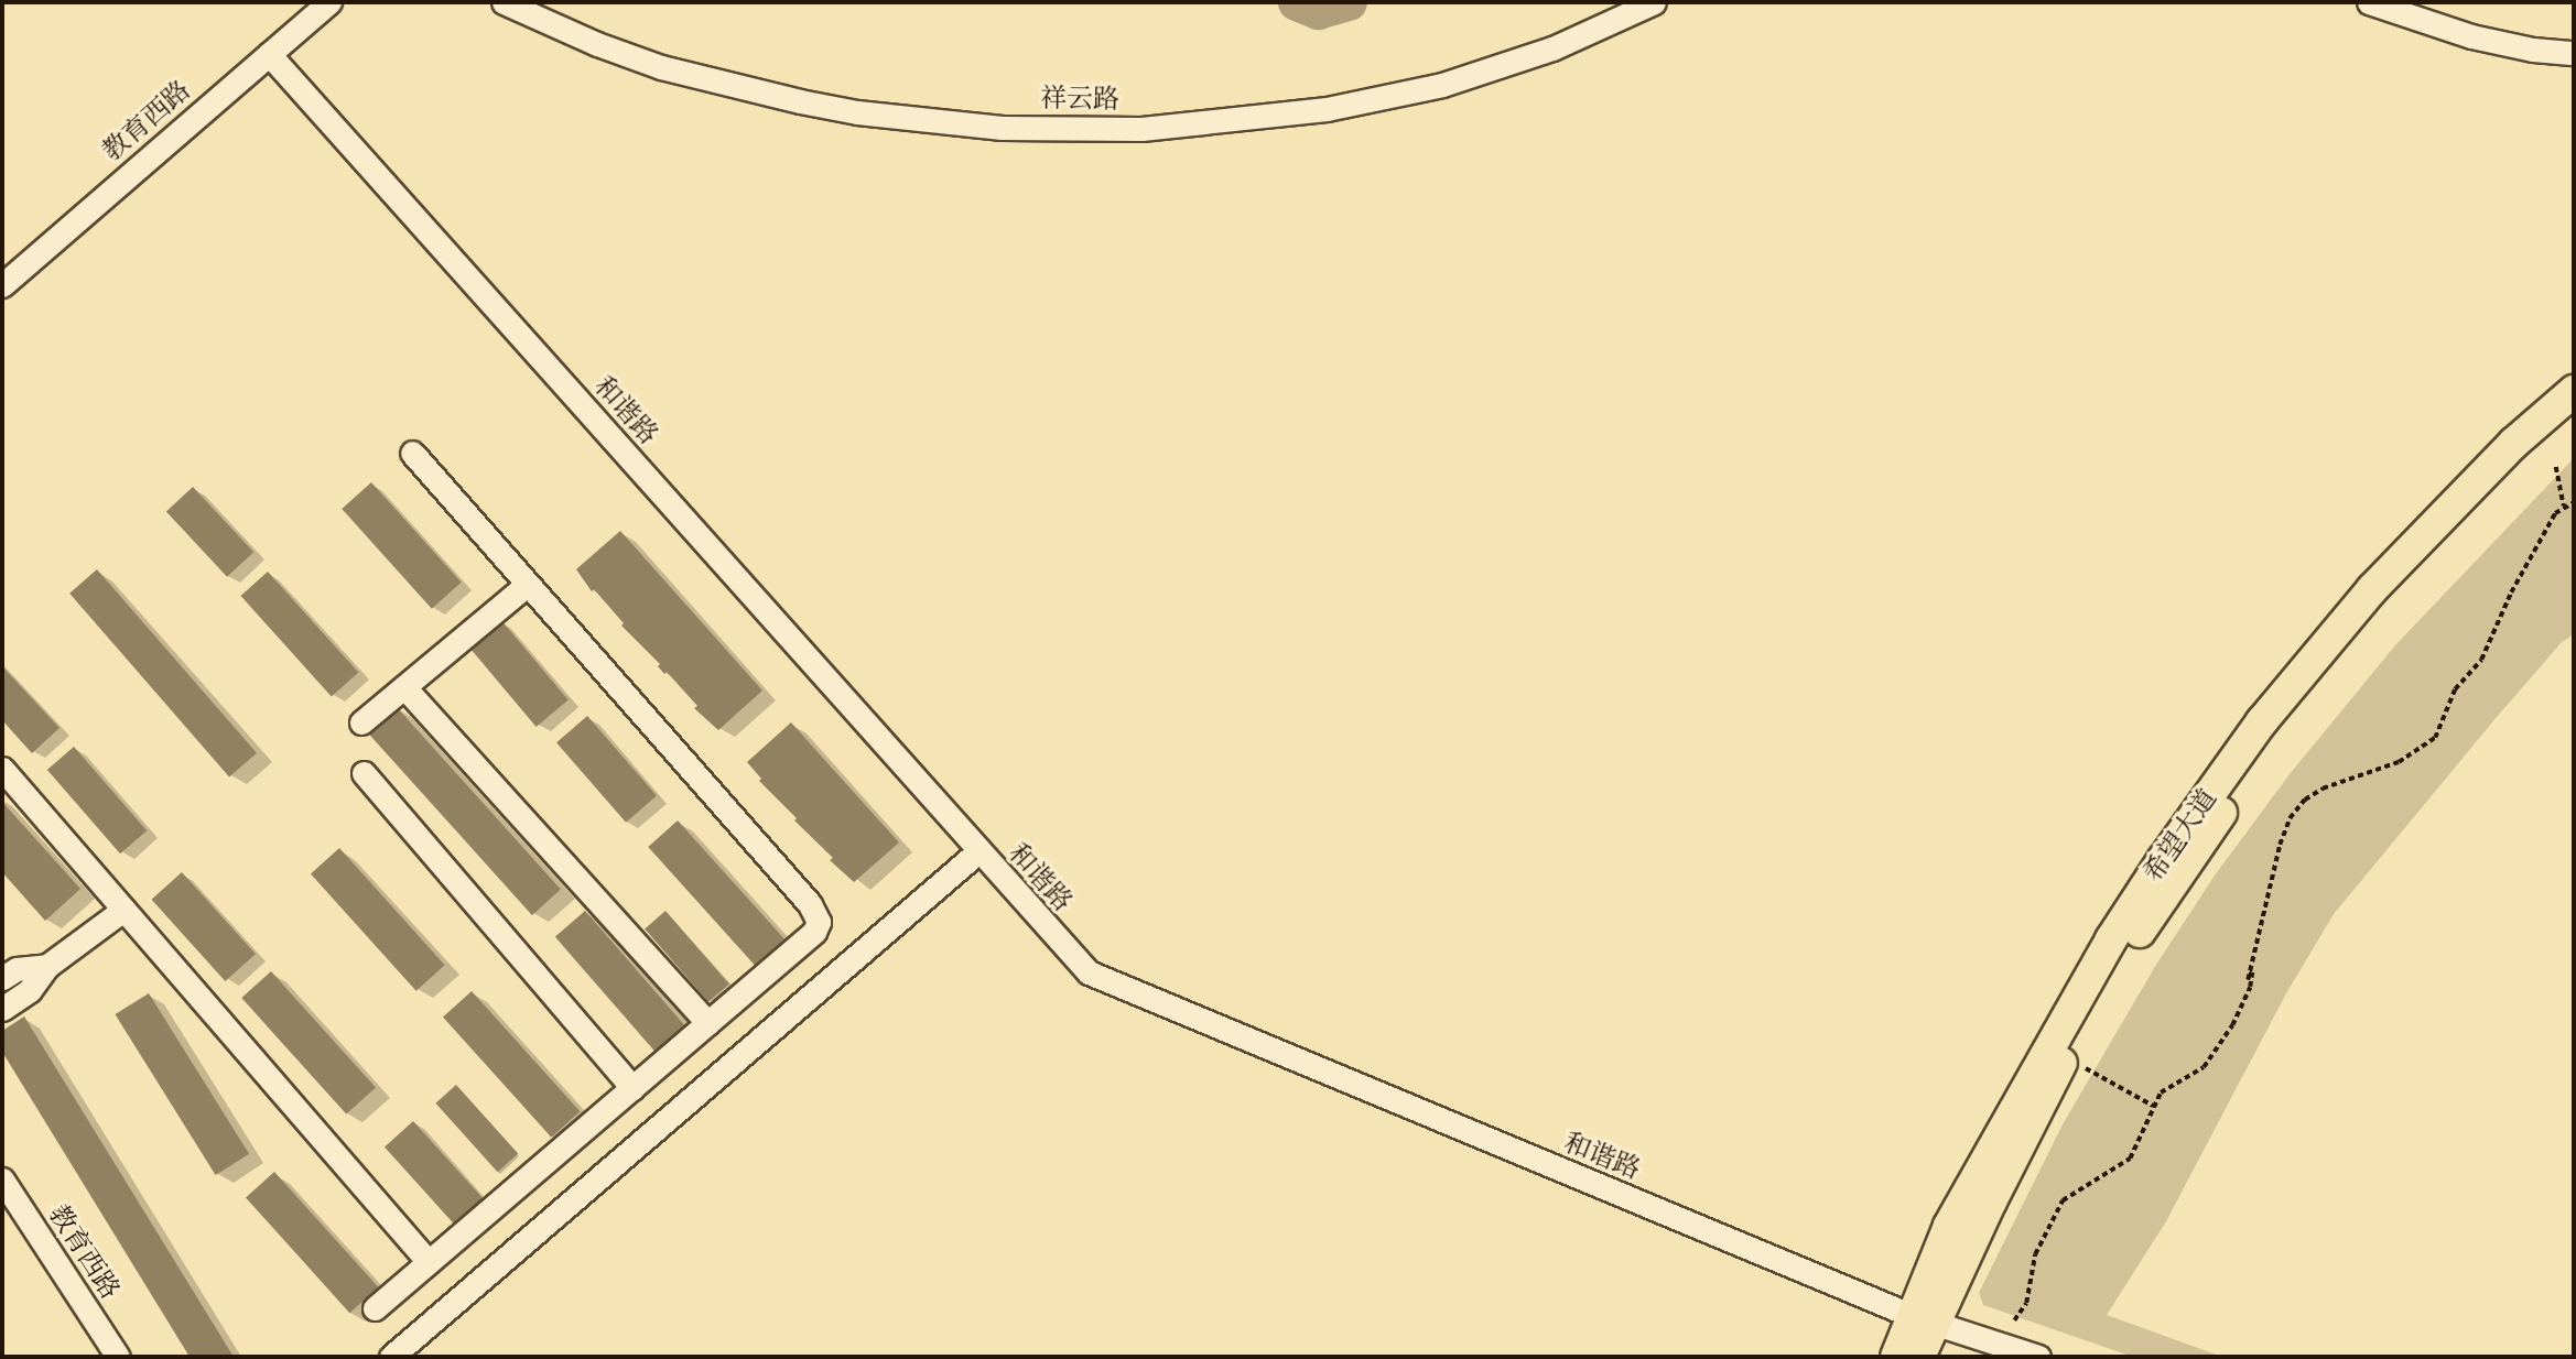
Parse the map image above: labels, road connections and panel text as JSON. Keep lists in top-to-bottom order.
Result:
{
  "streets": {
    "main road": ["希望大道"],
    "street": ["祥云路", "教育西路", "和谐路"]
  },
  "crossings": [
    ["教育西路", "和谐路"],
    ["和谐路", "希望大道"]
  ]
}
